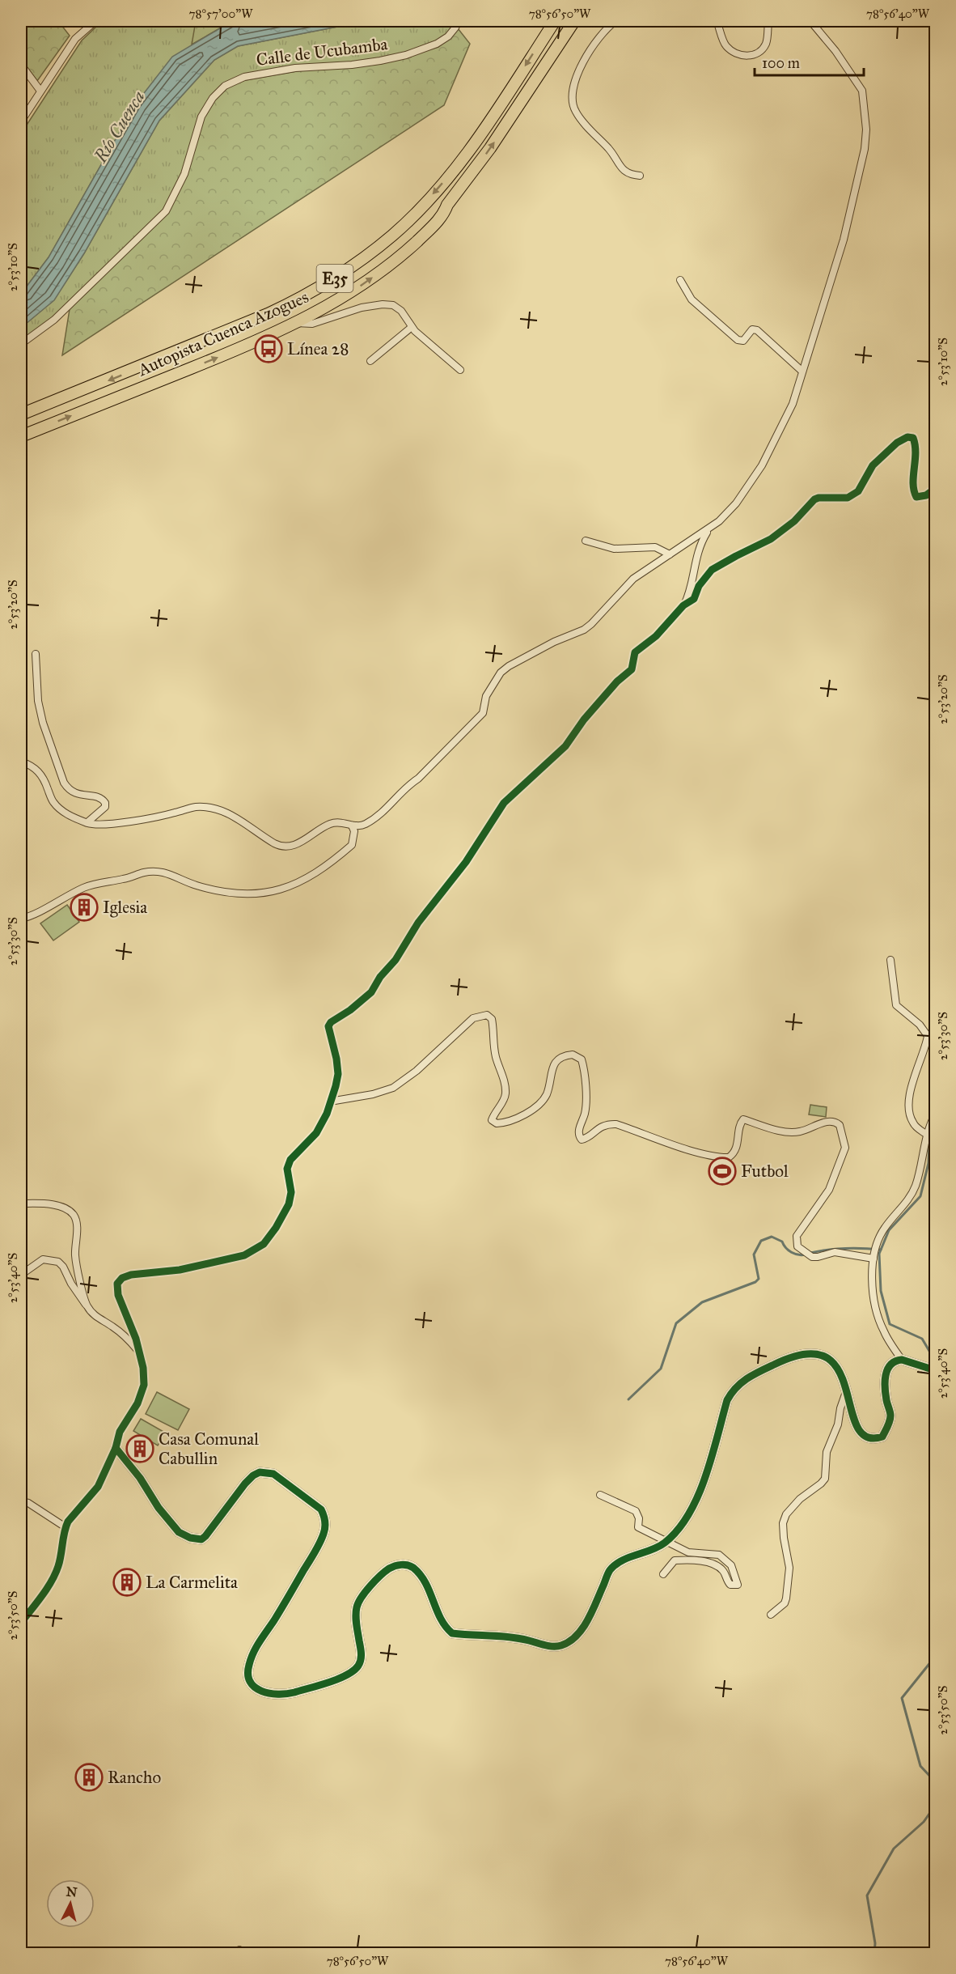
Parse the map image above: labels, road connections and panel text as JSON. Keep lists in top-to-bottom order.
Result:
{
  "streets": {
    "highway": ["E35", "Autopista Cuenca Azogues"],
    "street": ["Calle de Ucubamba"]
  },
  "water": ["Río Cuenca"],
  "places": {
    "bus stop": ["Línea 28"],
    "building": [
      "Iglesia",
      "Casa Comunal Cabullin",
      "La Carmelita",
      "Rancho"
    ],
    "sports": ["Futbol"]
  },
  "scale_bar": "100 m",
  "north": "top",
  "coordinates": [
    "78°57'00\"W",
    "78°56'50\"W",
    "78°56'40\"W",
    "2°53'10\"S",
    "2°53'20\"S",
    "2°53'30\"S",
    "2°53'40\"S",
    "2°53'50\"S"
  ]
}
